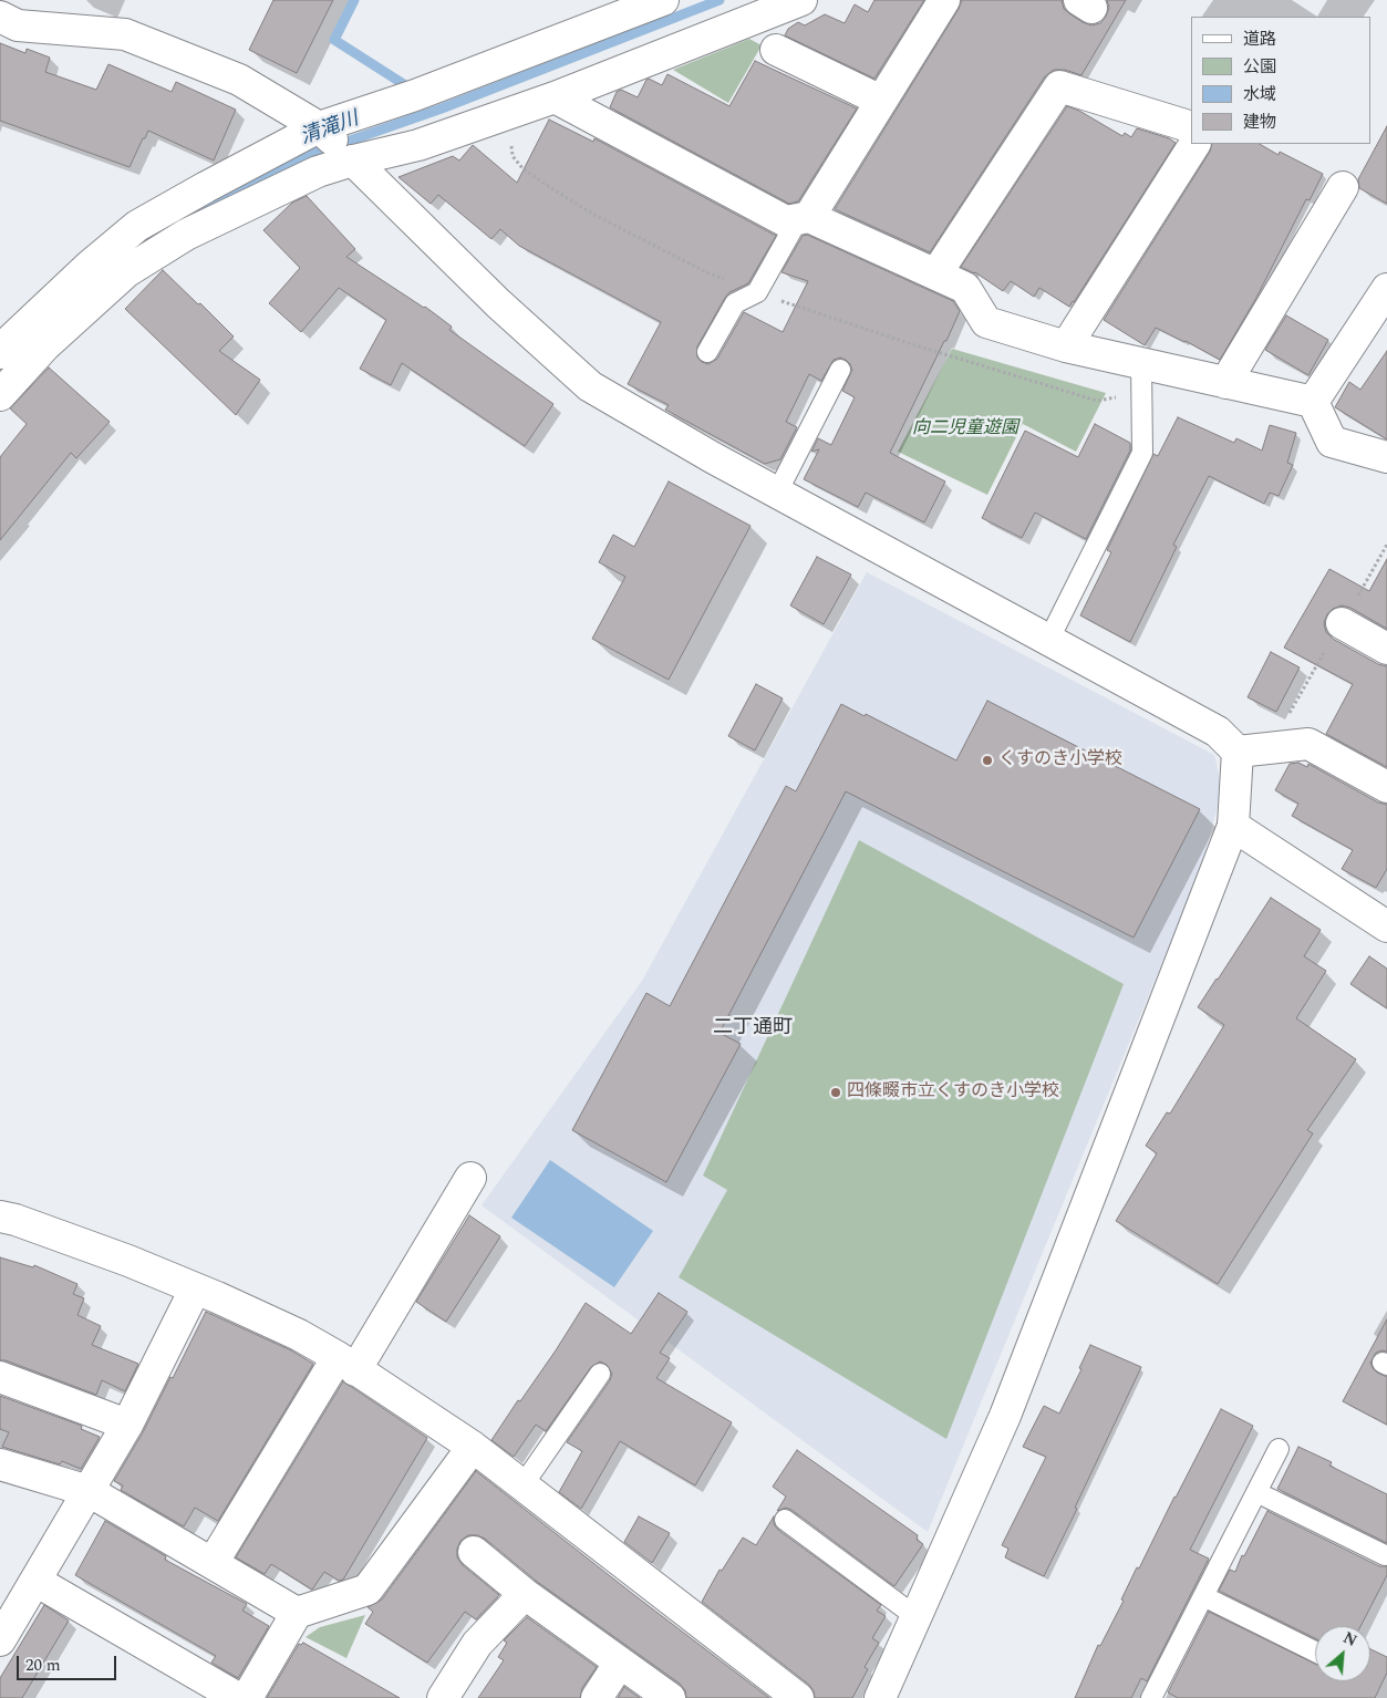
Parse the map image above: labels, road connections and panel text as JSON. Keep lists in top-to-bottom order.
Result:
{
  "districts": ["二丁通町"],
  "water": ["清滝川"],
  "parks": ["向二児童遊園"],
  "places": ["くすのき小学校", "四條畷市立くすのき小学校"],
  "legend": [
    "道路",
    "公園",
    "水域",
    "建物"
  ],
  "scale_bar": "20 m",
  "north": "top right"
}
